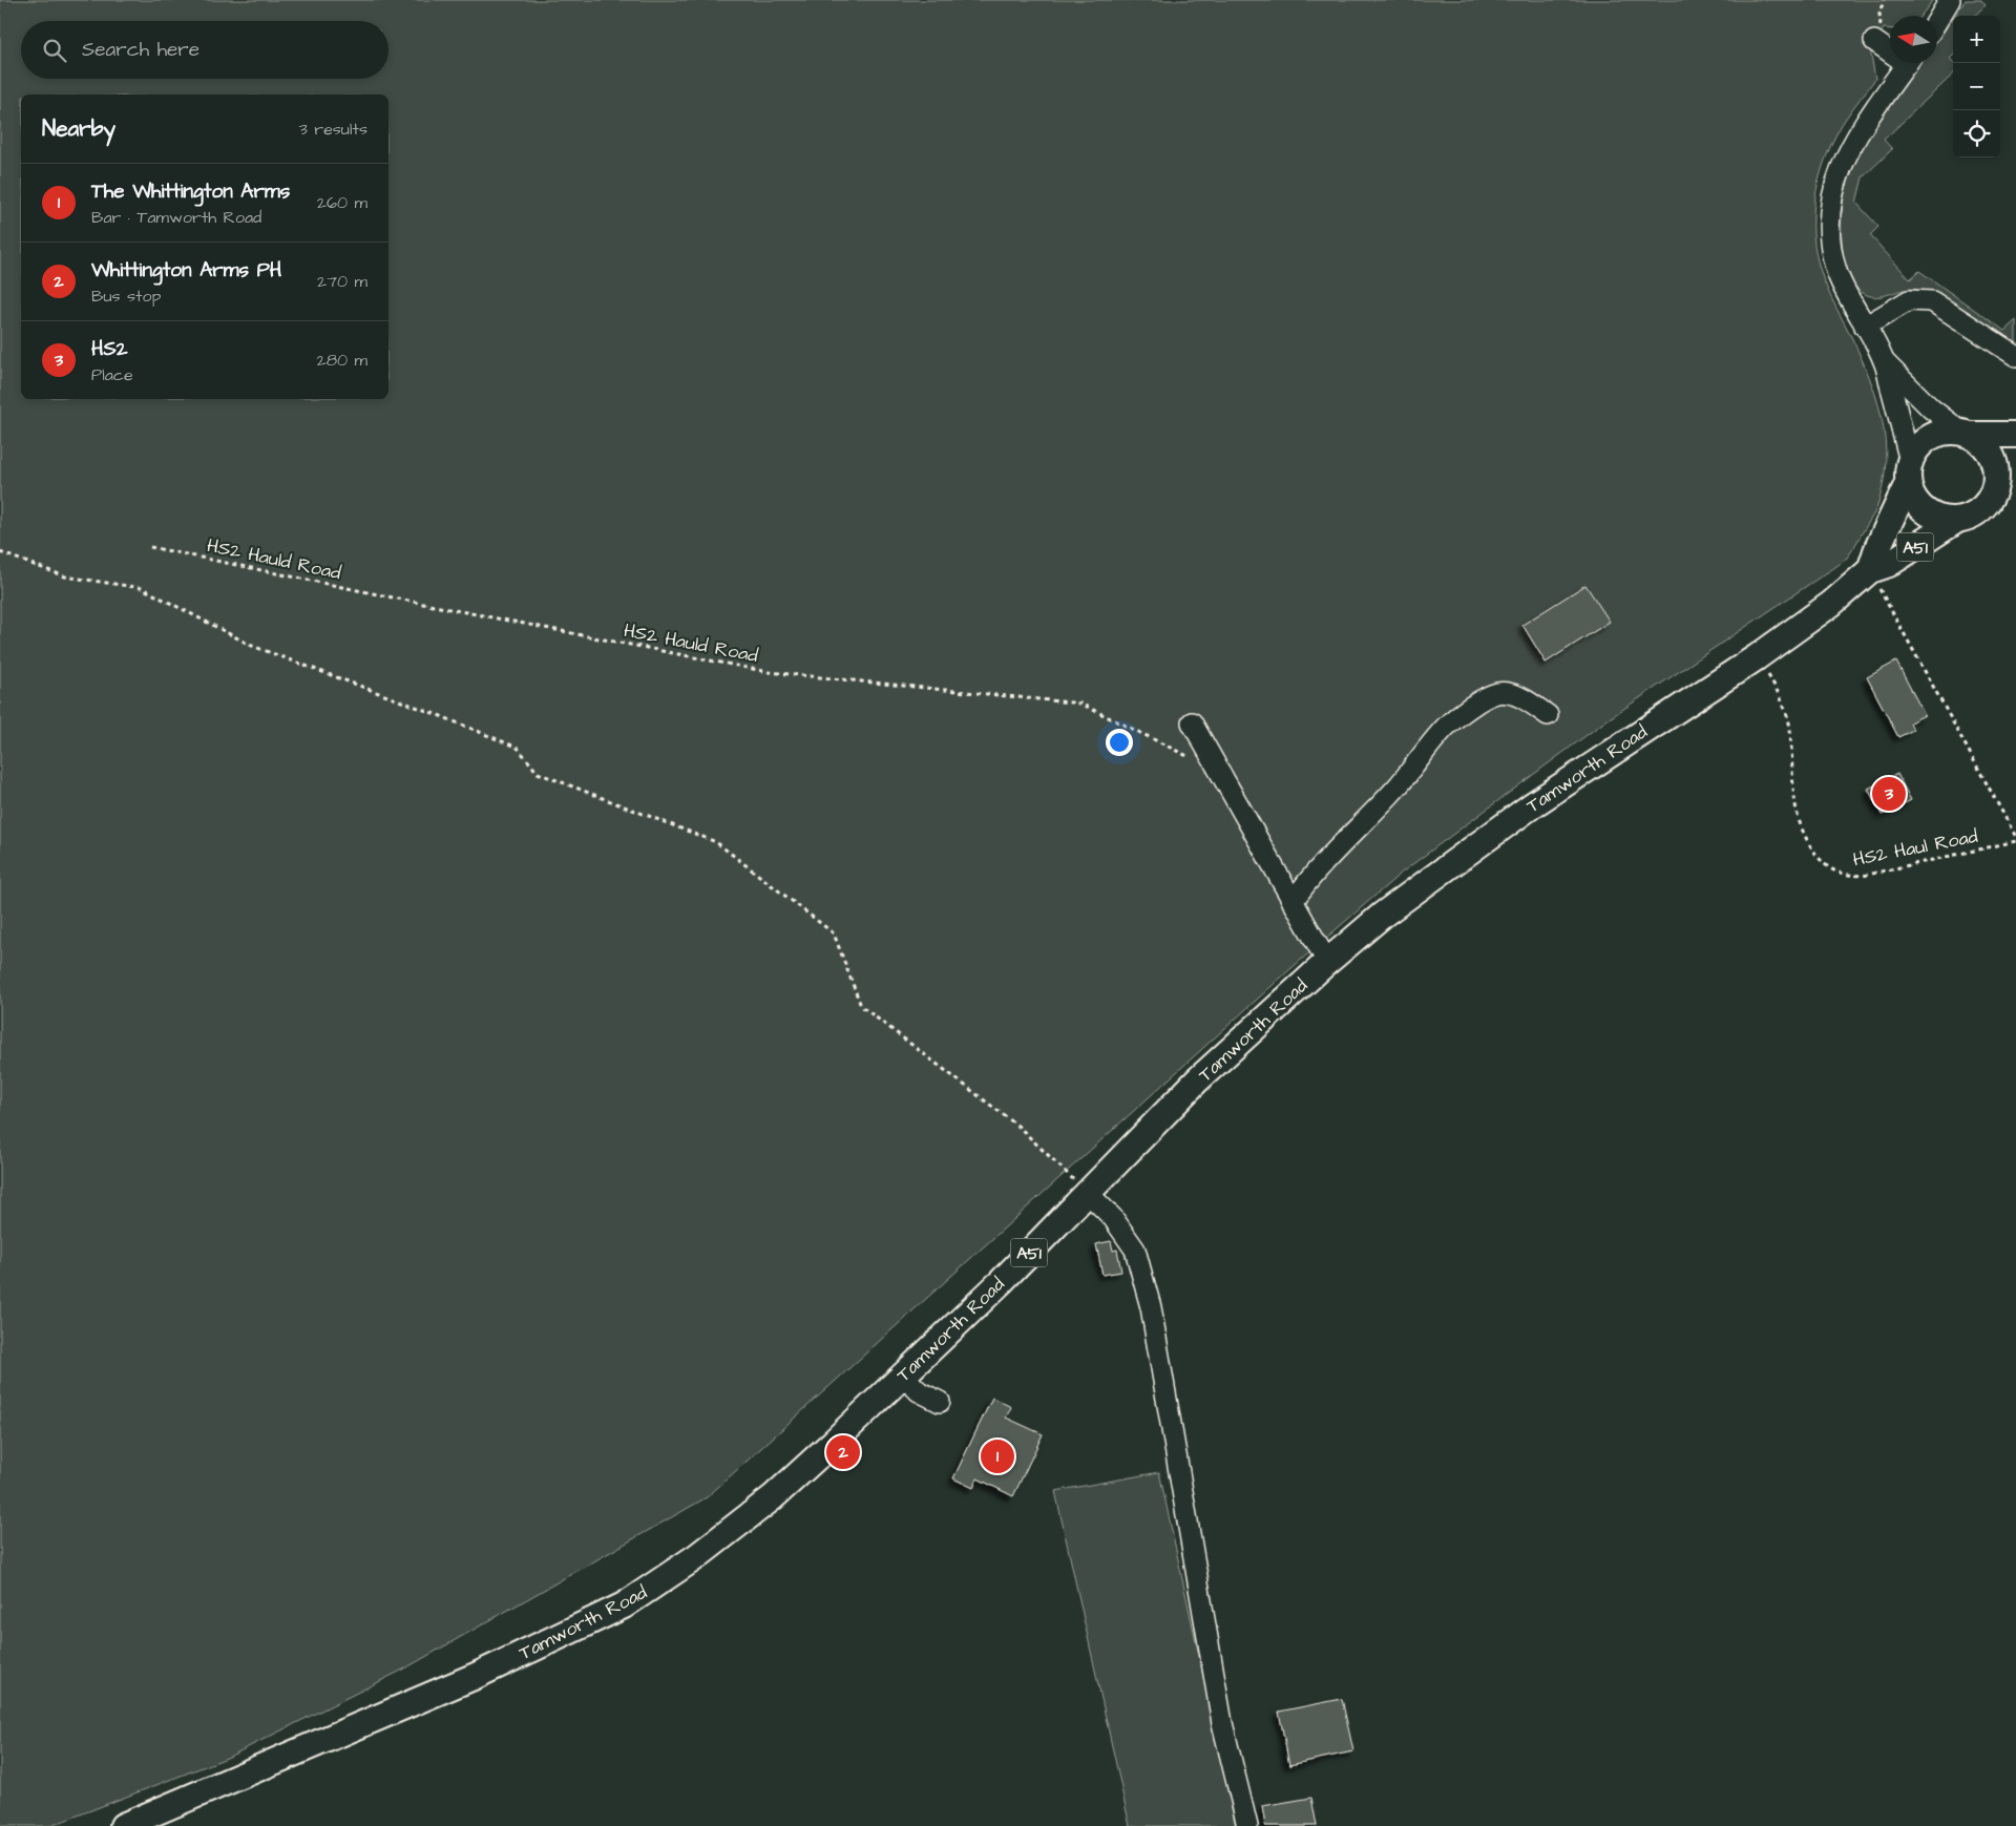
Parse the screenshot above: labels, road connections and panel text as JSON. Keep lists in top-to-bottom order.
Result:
{
  "streets": {
    "main road": ["A51", "Tamworth Road"],
    "path": ["HS2 Hauld Road", "HS2 Haul Road"]
  },
  "crossings": [
    ["Tamworth Road", "HS2 Haul Road"]
  ],
  "north": "left",
  "page": {
    "map_buttons": ["+", "−"],
    "search": "Search here",
    "heading": ["Nearby", "3 results"],
    "list": [
      {
        "mark": "1",
        "name": "The Whittington Arms",
        "note": "Bar · Tamworth Road",
        "value": "260 m"
      },
      {
        "mark": "2",
        "name": "Whittington Arms PH",
        "note": "Bus stop",
        "value": "270 m"
      },
      {
        "mark": "3",
        "name": "HS2",
        "note": "Place",
        "value": "280 m"
      }
    ],
    "pins": ["3", "2", "1"]
  }
}
